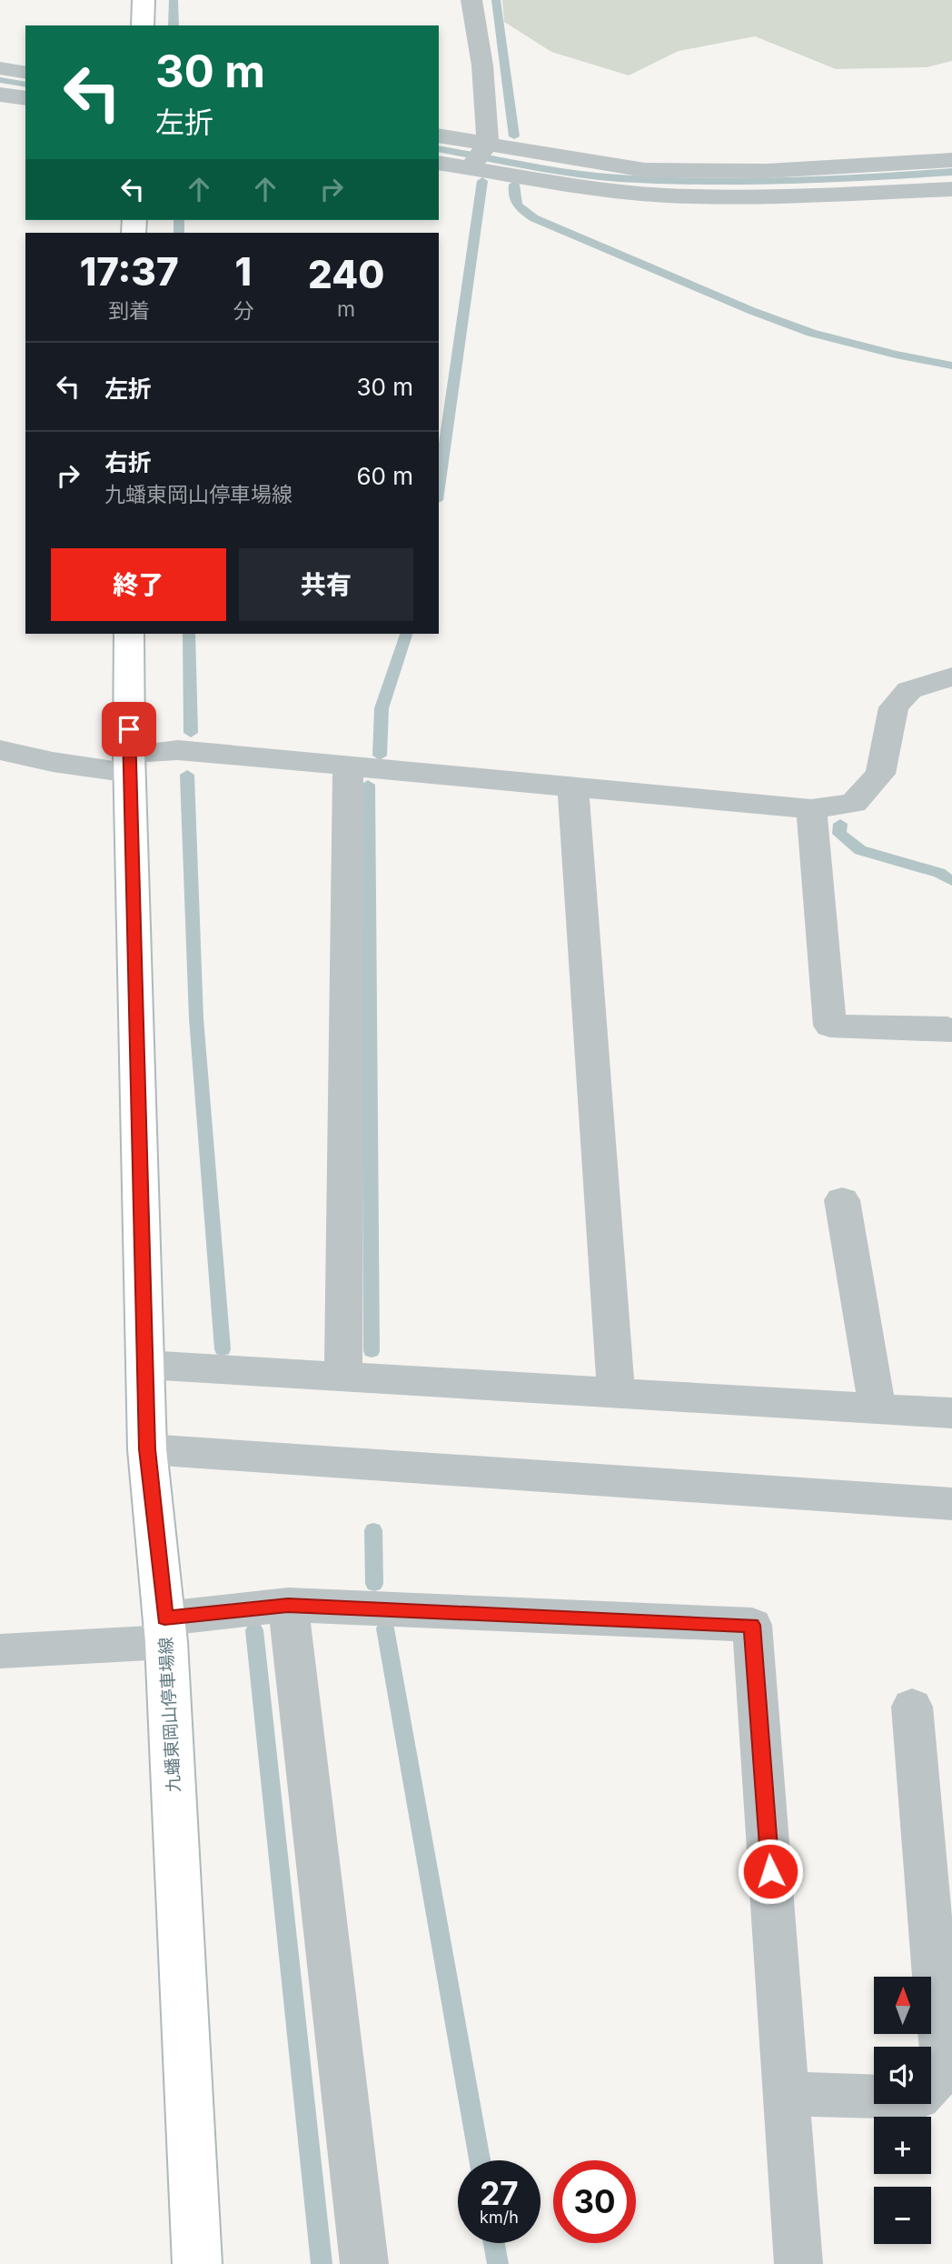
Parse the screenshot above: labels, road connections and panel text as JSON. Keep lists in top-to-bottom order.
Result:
{
  "streets": {
    "main road": ["九蟠東岡山停車場線"]
  },
  "north": "top",
  "page": {
    "turn": ["30 m", "左折"],
    "eta": [
      "17:37",
      "到着",
      "1",
      "分",
      "240",
      "m"
    ],
    "list": [
      {
        "name": "左折",
        "value": "30 m"
      },
      {
        "name": "右折",
        "note": "九蟠東岡山停車場線",
        "value": "60 m"
      }
    ],
    "buttons": ["終了", "共有"],
    "map_buttons": ["+", "−"],
    "speed": "27 km/h",
    "limit": "30"
  }
}
